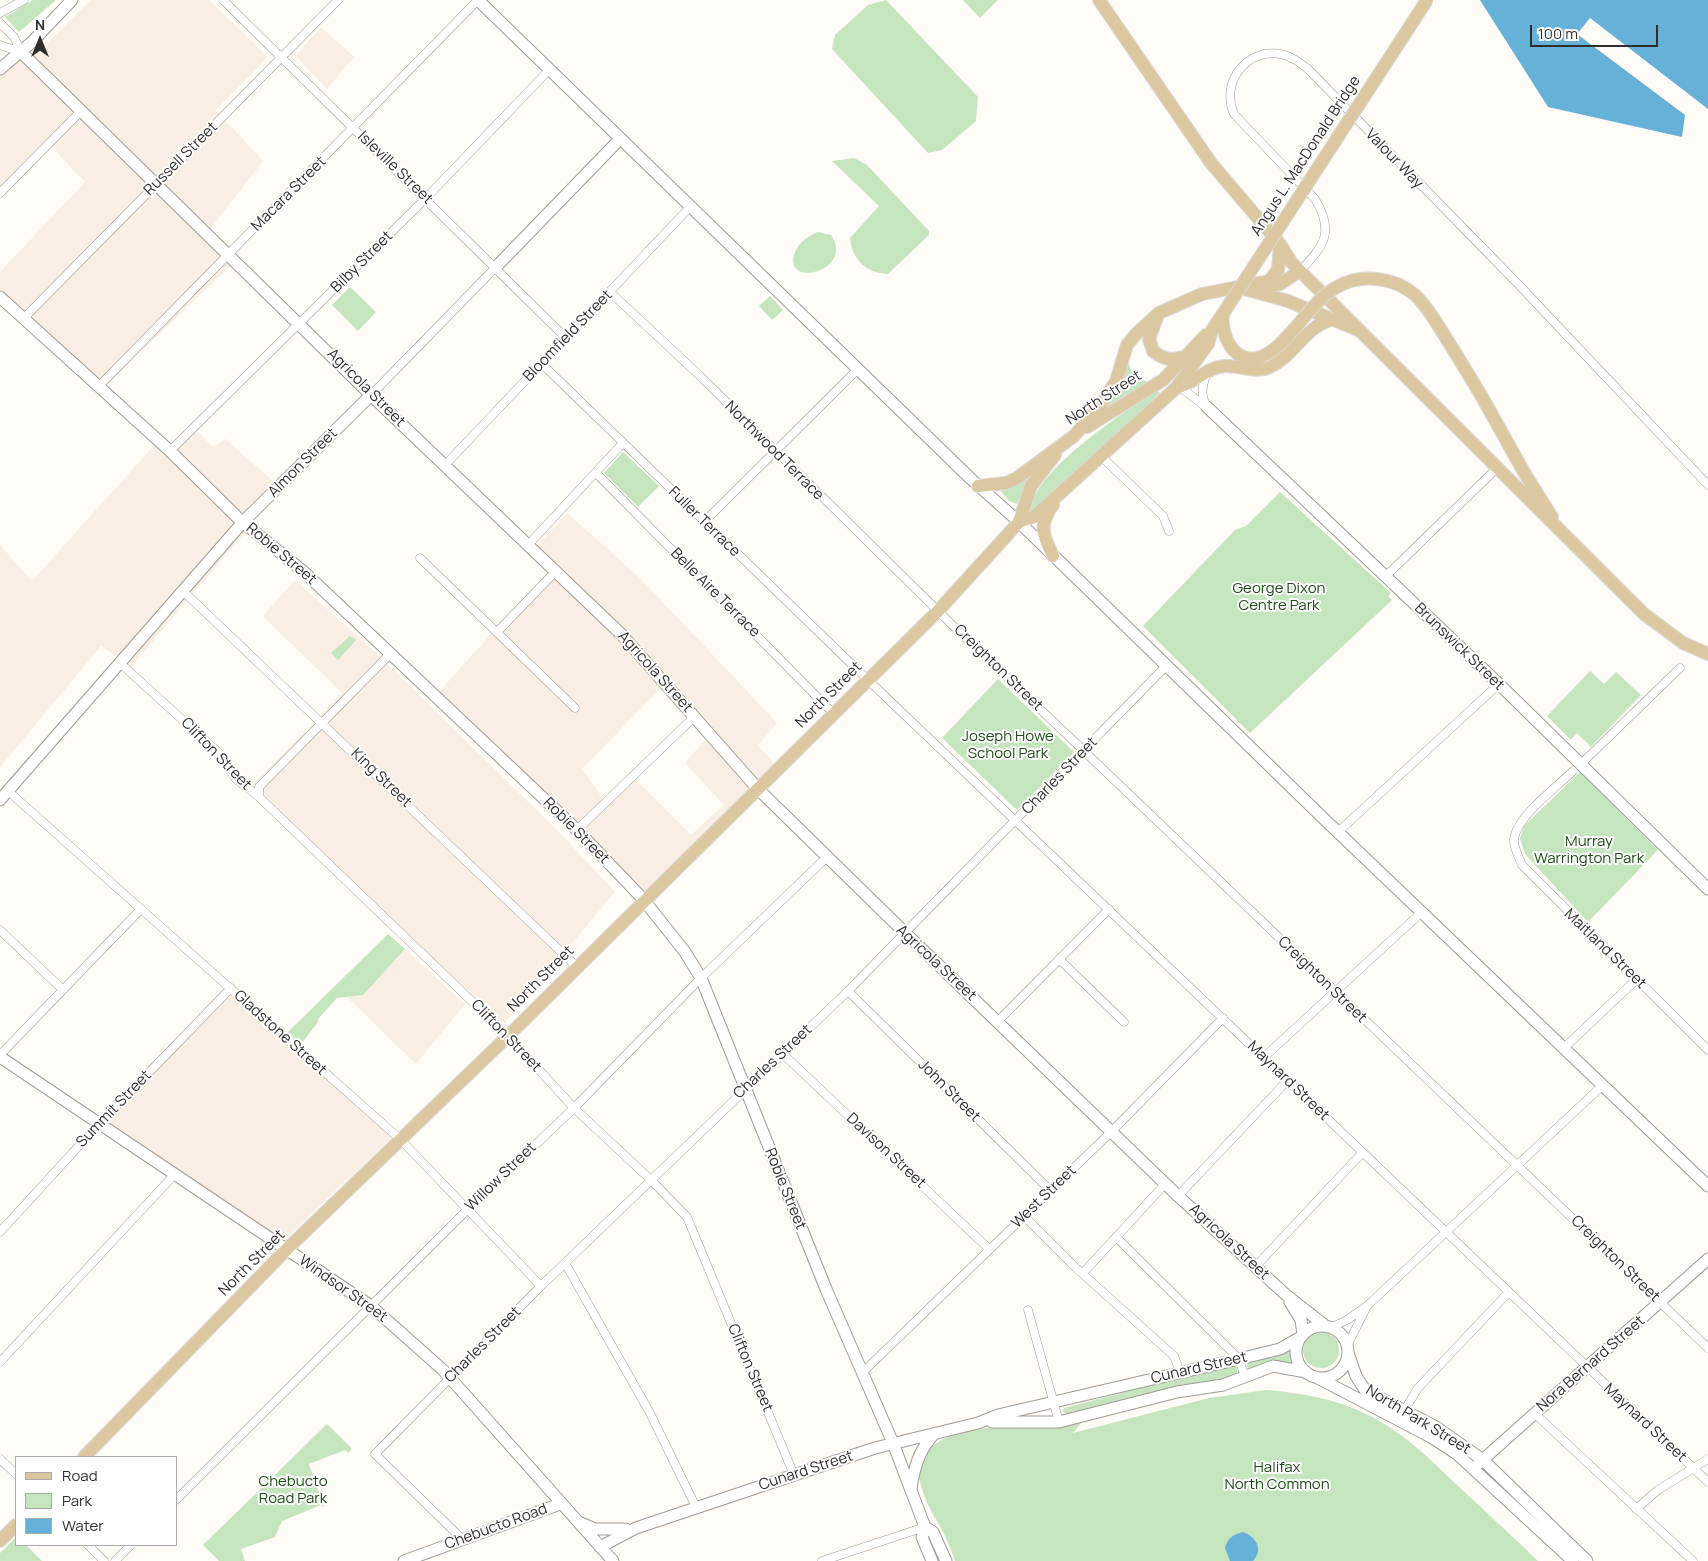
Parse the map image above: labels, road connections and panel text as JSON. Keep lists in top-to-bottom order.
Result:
{
  "streets": {
    "main road": [
      "Angus L. MacDonald Bridge",
      "Agricola Street",
      "North Street",
      "Almon Street",
      "Robie Street",
      "Brunswick Street",
      "Windsor Street",
      "Nora Bernard Street",
      "Cunard Street",
      "North Park Street",
      "Chebucto Road"
    ],
    "street": [
      "Russell Street",
      "Valour Way",
      "Isleville Street",
      "Macara Street",
      "Bilby Street",
      "Bloomfield Street",
      "Northwood Terrace",
      "Fuller Terrace",
      "Belle Aire Terrace",
      "Creighton Street",
      "Clifton Street",
      "Charles Street",
      "King Street",
      "Maitland Street",
      "Gladstone Street",
      "Maynard Street",
      "John Street",
      "Summit Street",
      "Davison Street",
      "Willow Street",
      "West Street"
    ]
  },
  "crossings": [
    ["Angus L. MacDonald Bridge", "North Street"],
    ["Angus L. MacDonald Bridge", "Brunswick Street"],
    ["Russell Street", "Isleville Street"],
    ["Russell Street", "Agricola Street"],
    ["Russell Street", "Robie Street"],
    ["Isleville Street", "Macara Street"],
    ["Isleville Street", "Bilby Street"],
    ["Isleville Street", "Bloomfield Street"],
    ["Isleville Street", "Almon Street"],
    ["Macara Street", "Agricola Street"],
    ["Macara Street", "Robie Street"],
    ["Bilby Street", "Agricola Street"],
    ["Bilby Street", "Robie Street"],
    ["Bloomfield Street", "Agricola Street"],
    ["Bloomfield Street", "Northwood Terrace"],
    ["Bloomfield Street", "Fuller Terrace"],
    ["Agricola Street", "North Street"],
    ["Agricola Street", "Almon Street"],
    ["Agricola Street", "Charles Street"],
    ["Agricola Street", "Willow Street"],
    ["Agricola Street", "West Street"],
    ["Agricola Street", "Cunard Street"],
    ["Agricola Street", "North Park Street"],
    ["North Street", "Northwood Terrace"],
    ["North Street", "Fuller Terrace"],
    ["North Street", "Robie Street"],
    ["North Street", "Belle Aire Terrace"],
    ["North Street", "Brunswick Street"],
    ["North Street", "Creighton Street"],
    ["North Street", "Clifton Street"],
    ["North Street", "King Street"],
    ["North Street", "Gladstone Street"],
    ["North Street", "Maynard Street"],
    ["North Street", "Windsor Street"],
    ["Northwood Terrace", "Creighton Street"],
    ["Almon Street", "Robie Street"],
    ["Almon Street", "Clifton Street"],
    ["Almon Street", "King Street"],
    ["Almon Street", "Gladstone Street"],
    ["Fuller Terrace", "Maynard Street"],
    ["Robie Street", "Charles Street"],
    ["Robie Street", "Willow Street"],
    ["Robie Street", "West Street"],
    ["Robie Street", "Cunard Street"],
    ["Brunswick Street", "Maitland Street"],
    ["Creighton Street", "Charles Street"],
    ["Creighton Street", "Nora Bernard Street"],
    ["Clifton Street", "Charles Street"],
    ["Clifton Street", "Willow Street"],
    ["Clifton Street", "Cunard Street"],
    ["Charles Street", "Gladstone Street"],
    ["Charles Street", "Maynard Street"],
    ["Charles Street", "John Street"],
    ["Charles Street", "Davison Street"],
    ["Charles Street", "Windsor Street"],
    ["Charles Street", "Chebucto Road"],
    ["Gladstone Street", "Summit Street"],
    ["Gladstone Street", "Willow Street"],
    ["Maynard Street", "West Street"],
    ["Maynard Street", "Nora Bernard Street"],
    ["John Street", "West Street"],
    ["Summit Street", "Windsor Street"],
    ["Davison Street", "West Street"],
    ["Willow Street", "Windsor Street"],
    ["Windsor Street", "Cunard Street"],
    ["Windsor Street", "Chebucto Road"],
    ["Nora Bernard Street", "North Park Street"],
    ["Cunard Street", "North Park Street"]
  ],
  "parks": [
    "George Dixon Centre Park",
    "Joseph Howe School Park",
    "Murray Warrington Park",
    "Halifax North Common",
    "Chebucto Road Park"
  ],
  "legend": ["Road", "Park", "Water"],
  "scale_bar": "100 m",
  "north": "top"
}
